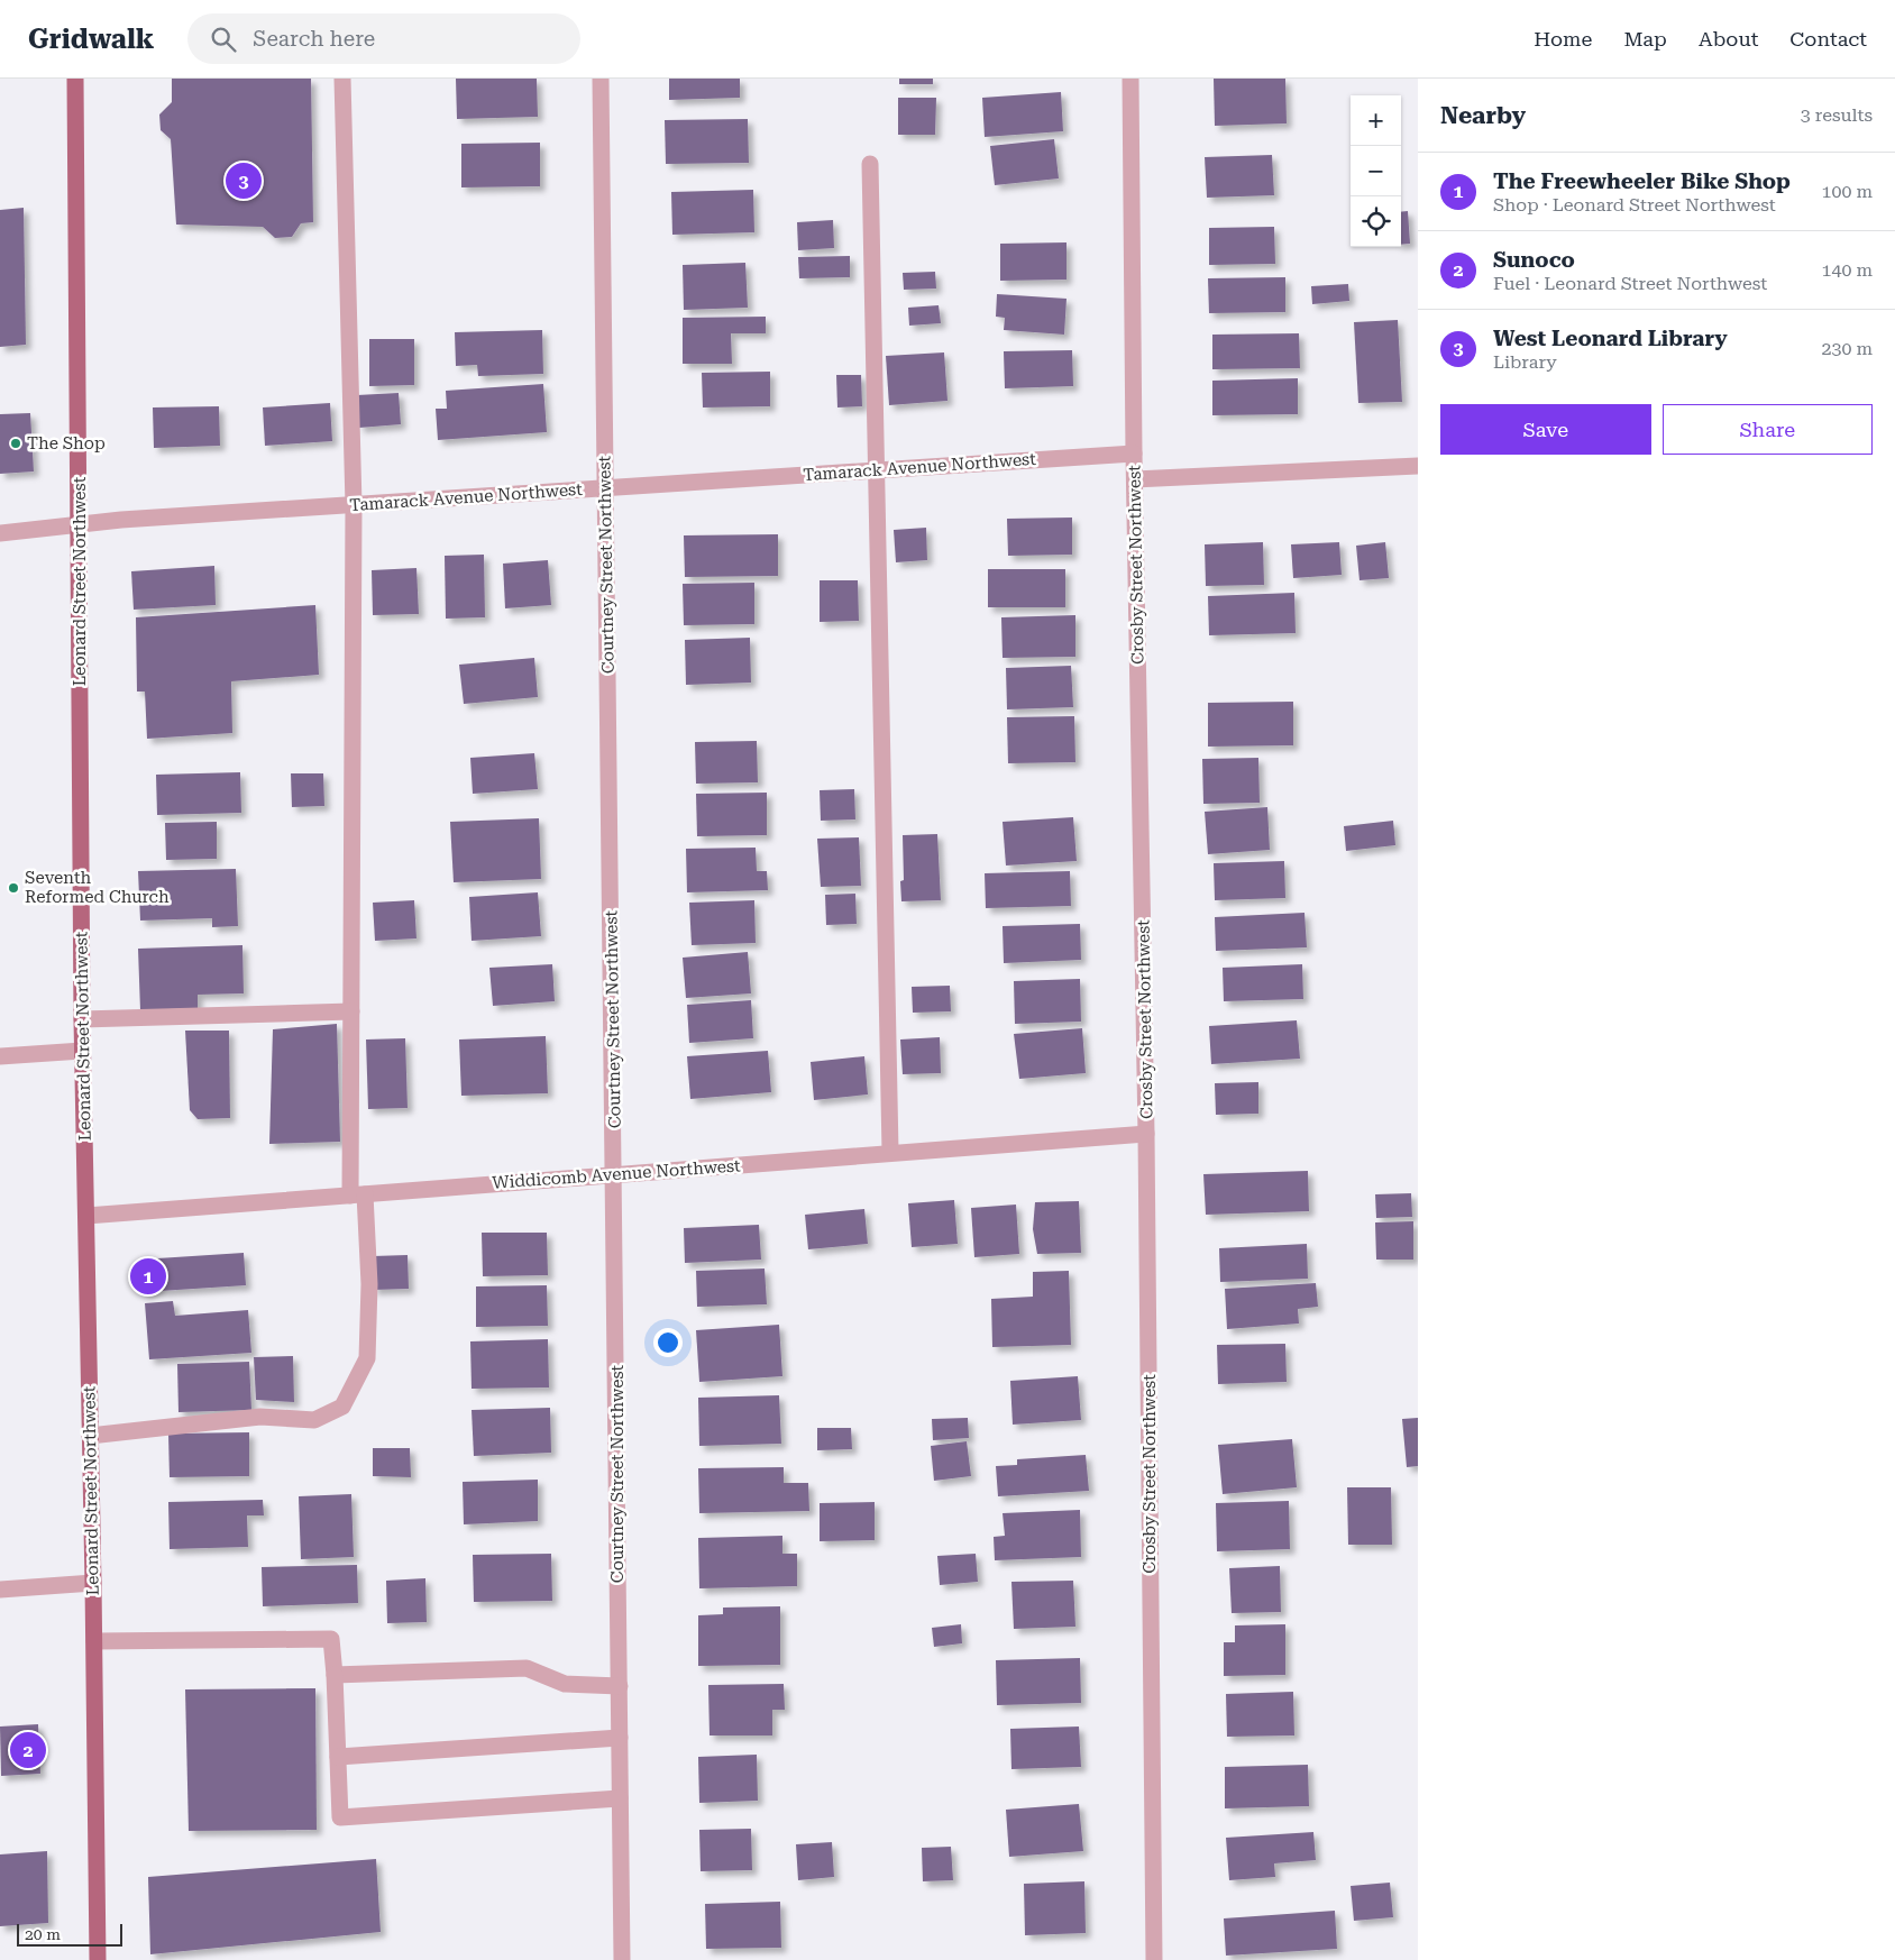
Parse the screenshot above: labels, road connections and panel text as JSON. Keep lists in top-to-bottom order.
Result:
{
  "streets": {
    "main road": ["Leonard Street Northwest"],
    "street": [
      "Tamarack Avenue Northwest",
      "Courtney Street Northwest",
      "Crosby Street Northwest",
      "Widdicomb Avenue Northwest"
    ]
  },
  "crossings": [
    ["Tamarack Avenue Northwest", "Courtney Street Northwest"],
    ["Tamarack Avenue Northwest", "Crosby Street Northwest"],
    ["Tamarack Avenue Northwest", "Leonard Street Northwest"],
    ["Courtney Street Northwest", "Widdicomb Avenue Northwest"],
    ["Crosby Street Northwest", "Widdicomb Avenue Northwest"],
    ["Leonard Street Northwest", "Widdicomb Avenue Northwest"]
  ],
  "places": ["The Shop", "Seventh Reformed Church"],
  "scale_bar": "20 m",
  "page": {
    "header": "Gridwalk",
    "search": "Search here",
    "nav": [
      "Home",
      "Map",
      "About",
      "Contact"
    ],
    "heading": ["Nearby", "3 results"],
    "map_buttons": ["+", "−"],
    "list": [
      {
        "mark": "1",
        "name": "The Freewheeler Bike Shop",
        "note": "Shop · Leonard Street Northwest",
        "value": "100 m"
      },
      {
        "mark": "2",
        "name": "Sunoco",
        "note": "Fuel · Leonard Street Northwest",
        "value": "140 m"
      },
      {
        "mark": "3",
        "name": "West Leonard Library",
        "note": "Library",
        "value": "230 m"
      }
    ],
    "pins": ["3", "1", "2"],
    "buttons": ["Save", "Share"],
    "scale": "20 m"
  }
}
